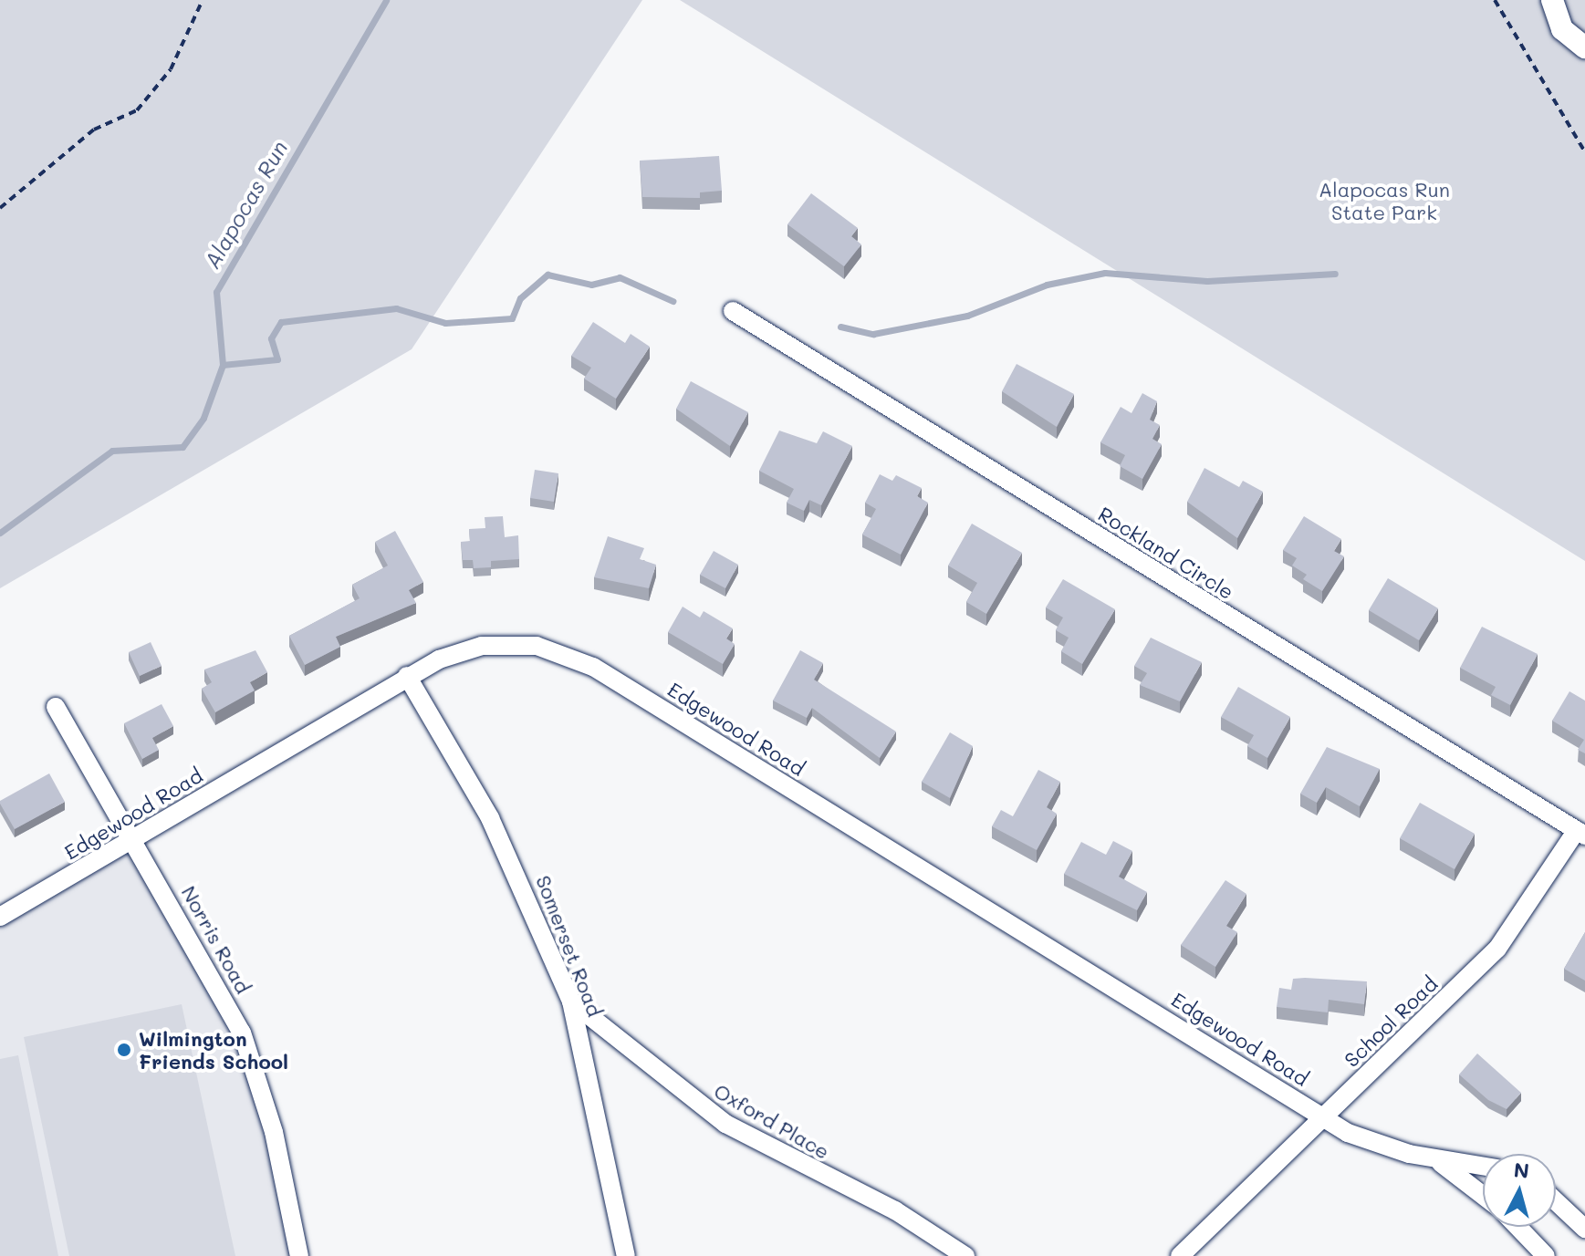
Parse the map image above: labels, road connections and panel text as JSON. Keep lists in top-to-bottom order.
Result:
{
  "streets": {
    "street": [
      "Rockland Circle",
      "Edgewood Road",
      "Norris Road",
      "Somerset Road",
      "School Road",
      "Oxford Place"
    ]
  },
  "crossings": [
    ["Rockland Circle", "School Road"],
    ["Edgewood Road", "Norris Road"],
    ["Edgewood Road", "Somerset Road"],
    ["Edgewood Road", "School Road"],
    ["Somerset Road", "Oxford Place"]
  ],
  "water": ["Alapocas Run"],
  "parks": ["Alapocas Run State Park"],
  "places": ["Wilmington Friends School"],
  "north": "top"
}
